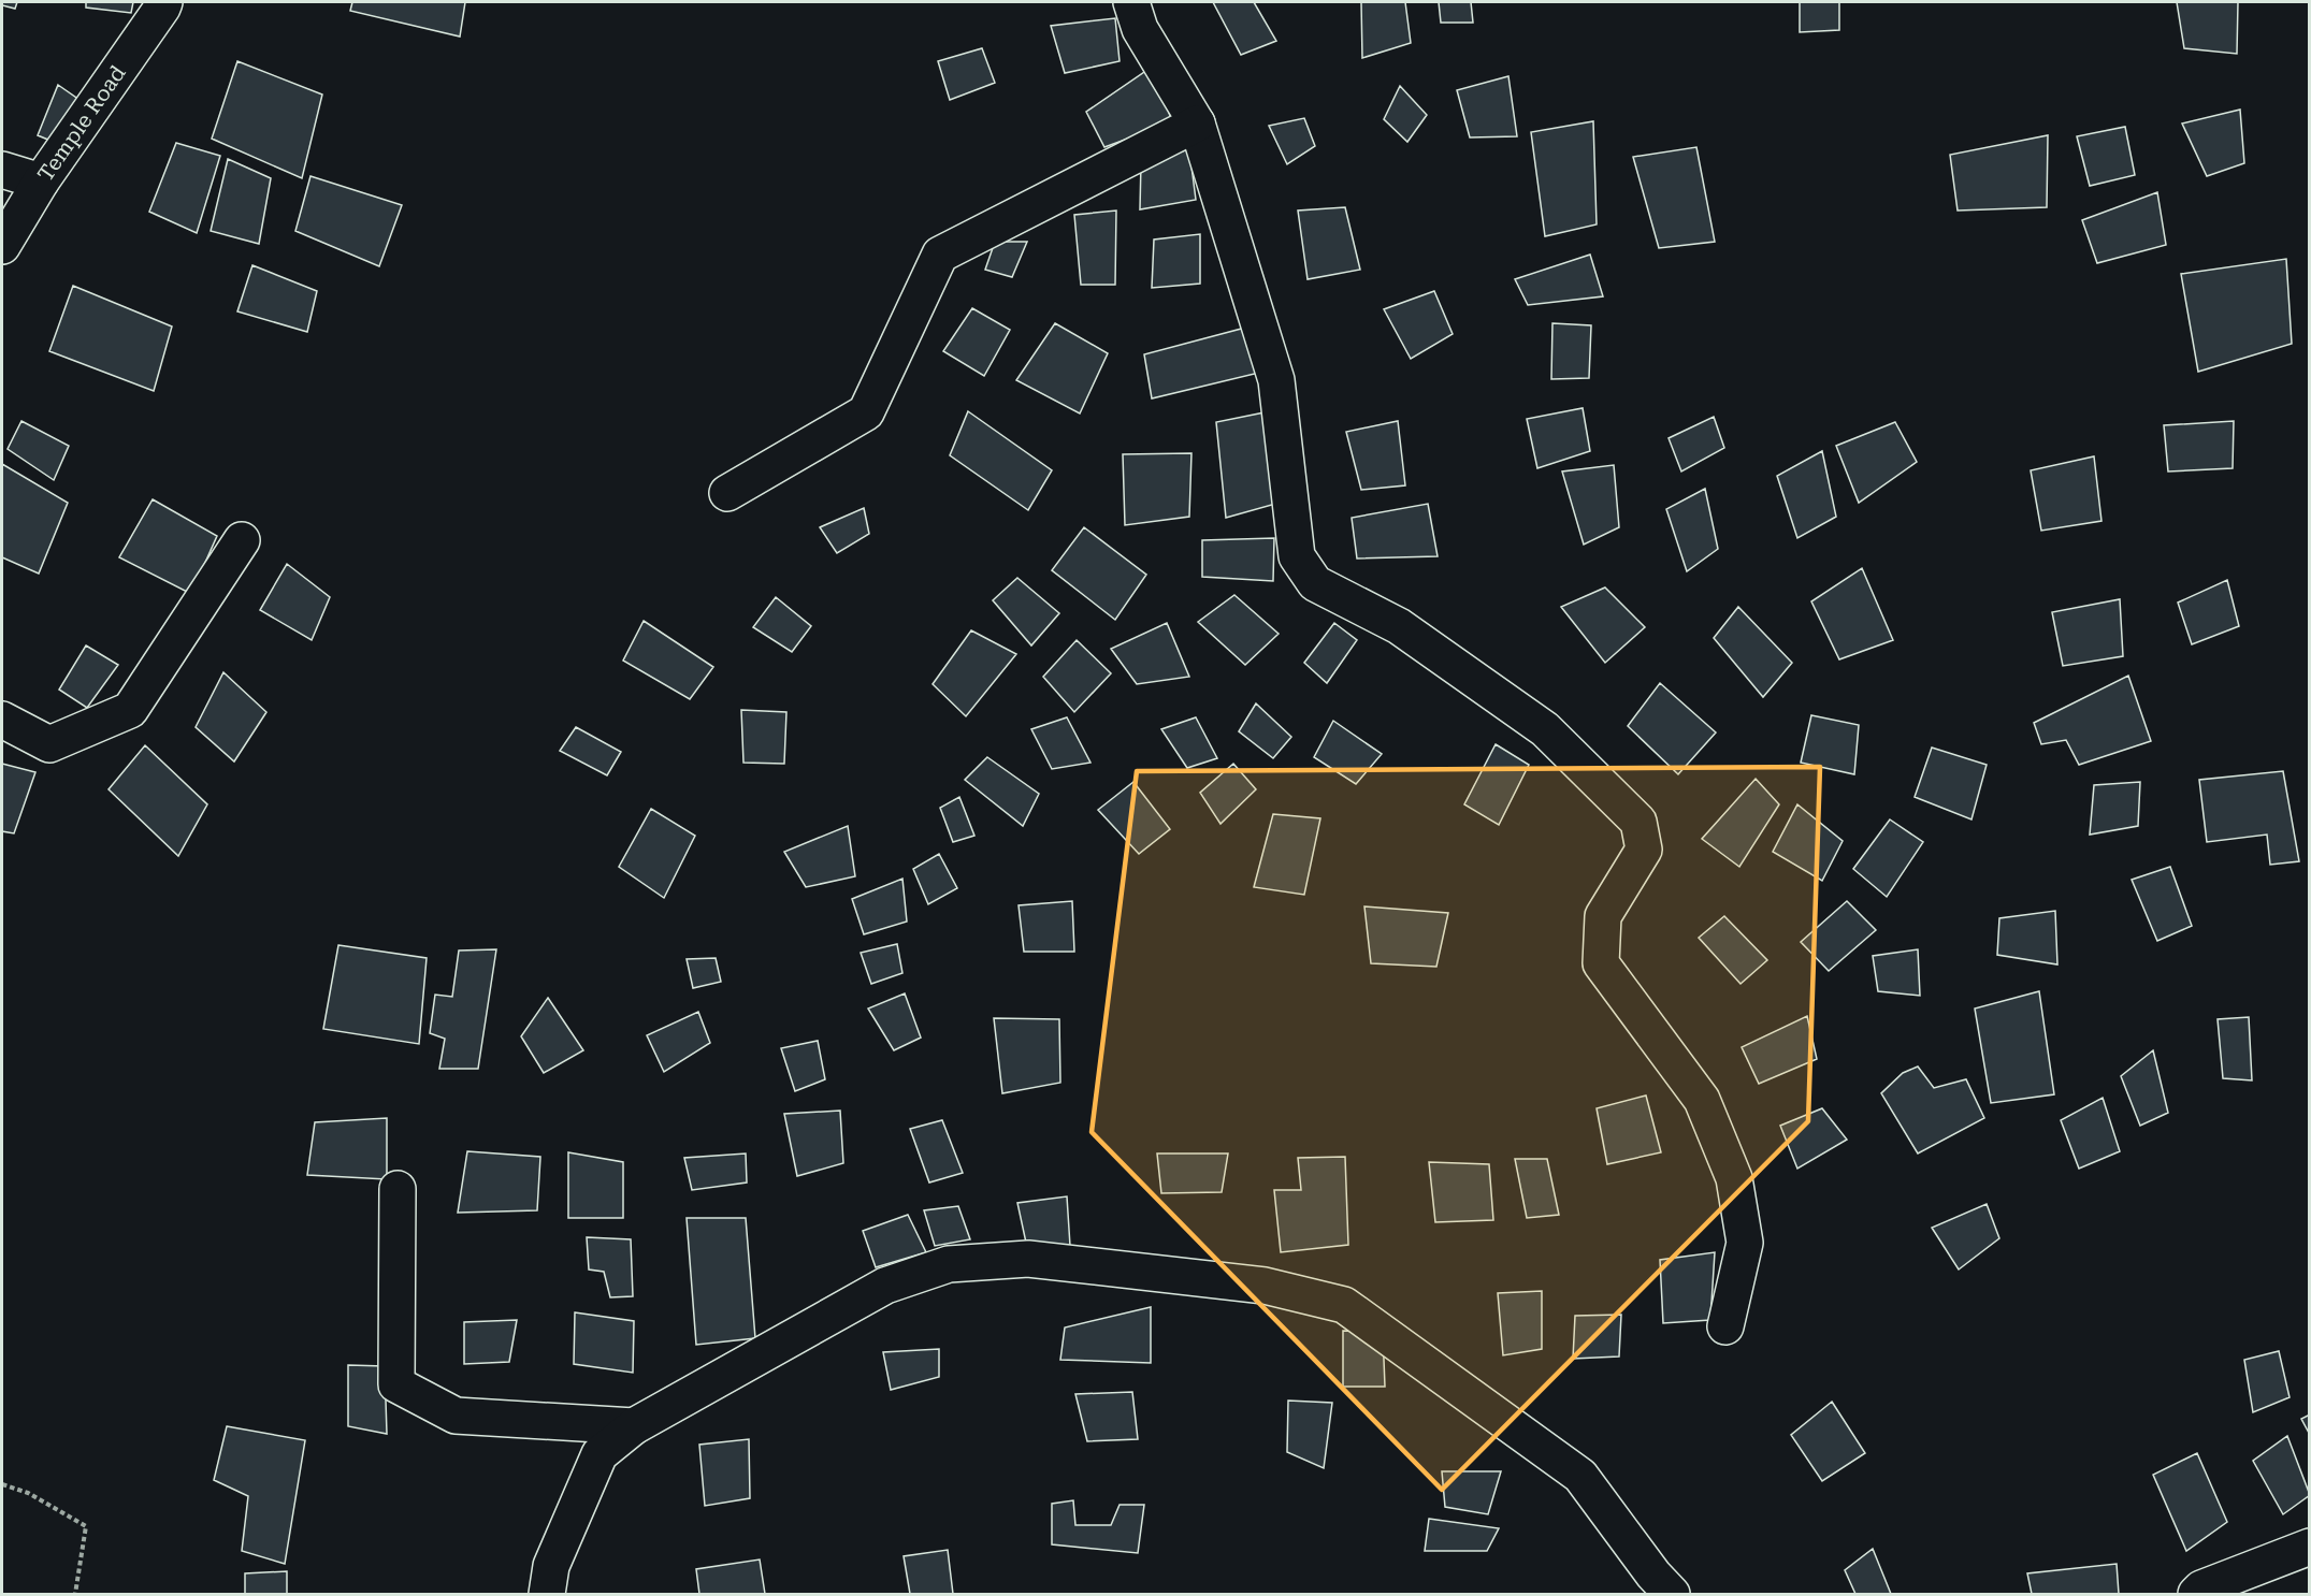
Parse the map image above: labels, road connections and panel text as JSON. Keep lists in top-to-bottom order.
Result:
{
  "streets": {
    "street": ["Temple Road"]
  }
}
